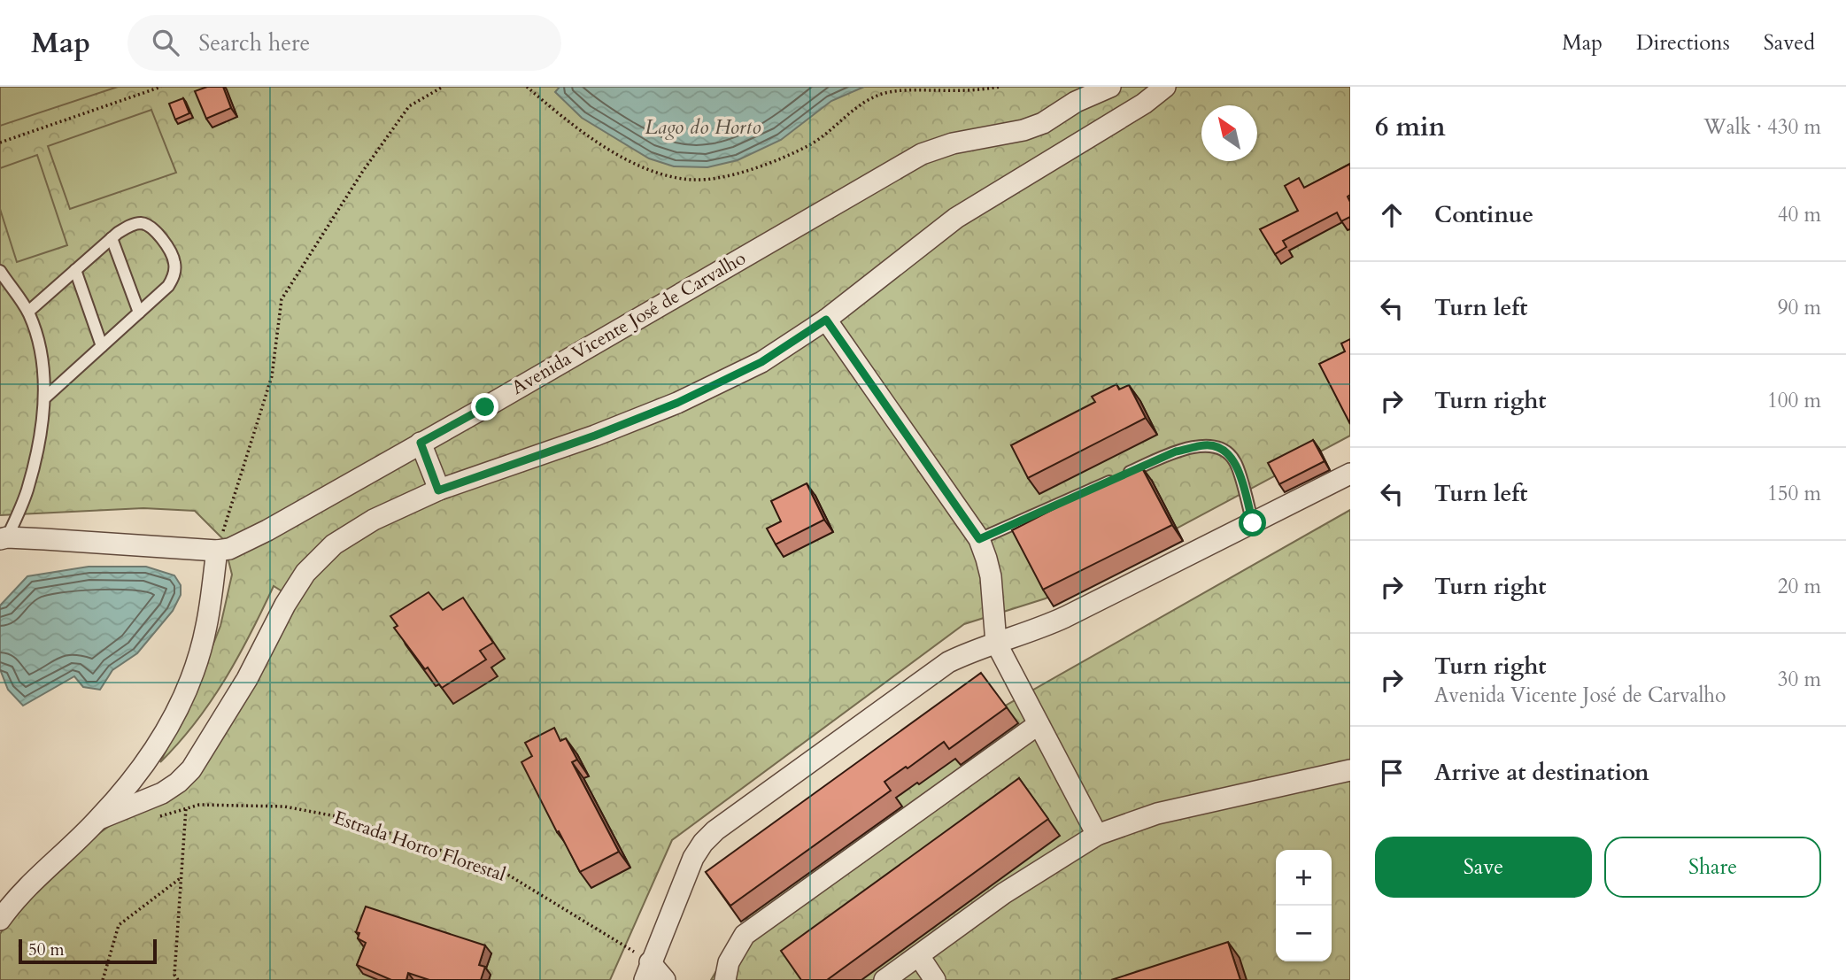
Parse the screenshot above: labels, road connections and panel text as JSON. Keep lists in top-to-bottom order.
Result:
{
  "streets": {
    "street": ["Avenida Vicente José de Carvalho"],
    "path": ["Estrada Horto Florestal"]
  },
  "water": ["Lago do Horto"],
  "scale_bar": "50 m",
  "north": "top left",
  "page": {
    "header": "Map",
    "search": "Search here",
    "nav": ["Map", "Directions", "Saved"],
    "heading": ["6 min", "Walk · 430 m"],
    "list": [
      ["Continue", "40 m"],
      ["Turn left", "90 m"],
      ["Turn right", "100 m"],
      ["Turn left", "150 m"],
      ["Turn right", "20 m"],
      ["Turn right", "Avenida Vicente José de Carvalho", "30 m"],
      "Arrive at destination"
    ],
    "buttons": ["Save", "Share"],
    "map_buttons": ["+", "−"],
    "scale": "50 m"
  }
}
